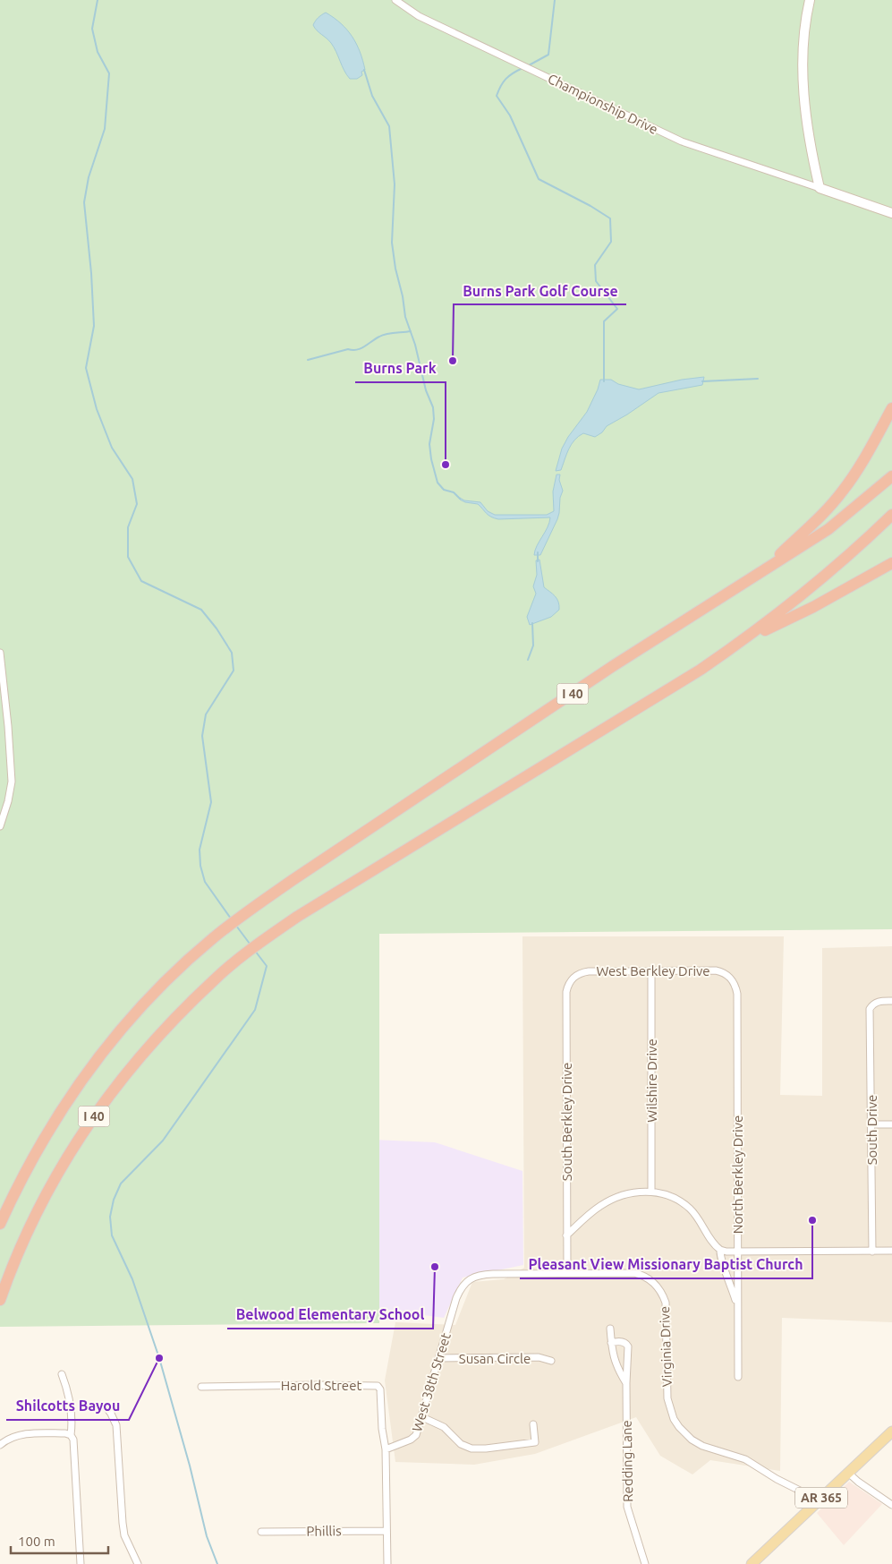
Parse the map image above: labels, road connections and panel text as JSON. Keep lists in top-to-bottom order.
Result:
{
  "streets": {
    "highway": ["I 40"],
    "main road": ["AR 365"],
    "street": [
      "Championship Drive",
      "West Berkley Drive",
      "Wilshire Drive",
      "South Berkley Drive",
      "South Drive",
      "North Berkley Drive",
      "Virginia Drive",
      "Susan Circle",
      "West 38th Street",
      "Harold Street",
      "Redding Lane",
      "Phillis"
    ]
  },
  "crossings": [
    ["West Berkley Drive", "Wilshire Drive"],
    ["West Berkley Drive", "South Berkley Drive"],
    ["West Berkley Drive", "North Berkley Drive"],
    ["South Berkley Drive", "Virginia Drive"],
    ["Virginia Drive", "West 38th Street"],
    ["Virginia Drive", "AR 365"],
    ["Susan Circle", "West 38th Street"],
    ["West 38th Street", "Harold Street"]
  ],
  "places": [
    "Burns Park Golf Course",
    "Burns Park",
    "Pleasant View Missionary Baptist Church",
    "Belwood Elementary School",
    "Shilcotts Bayou"
  ],
  "scale_bar": "100 m"
}
